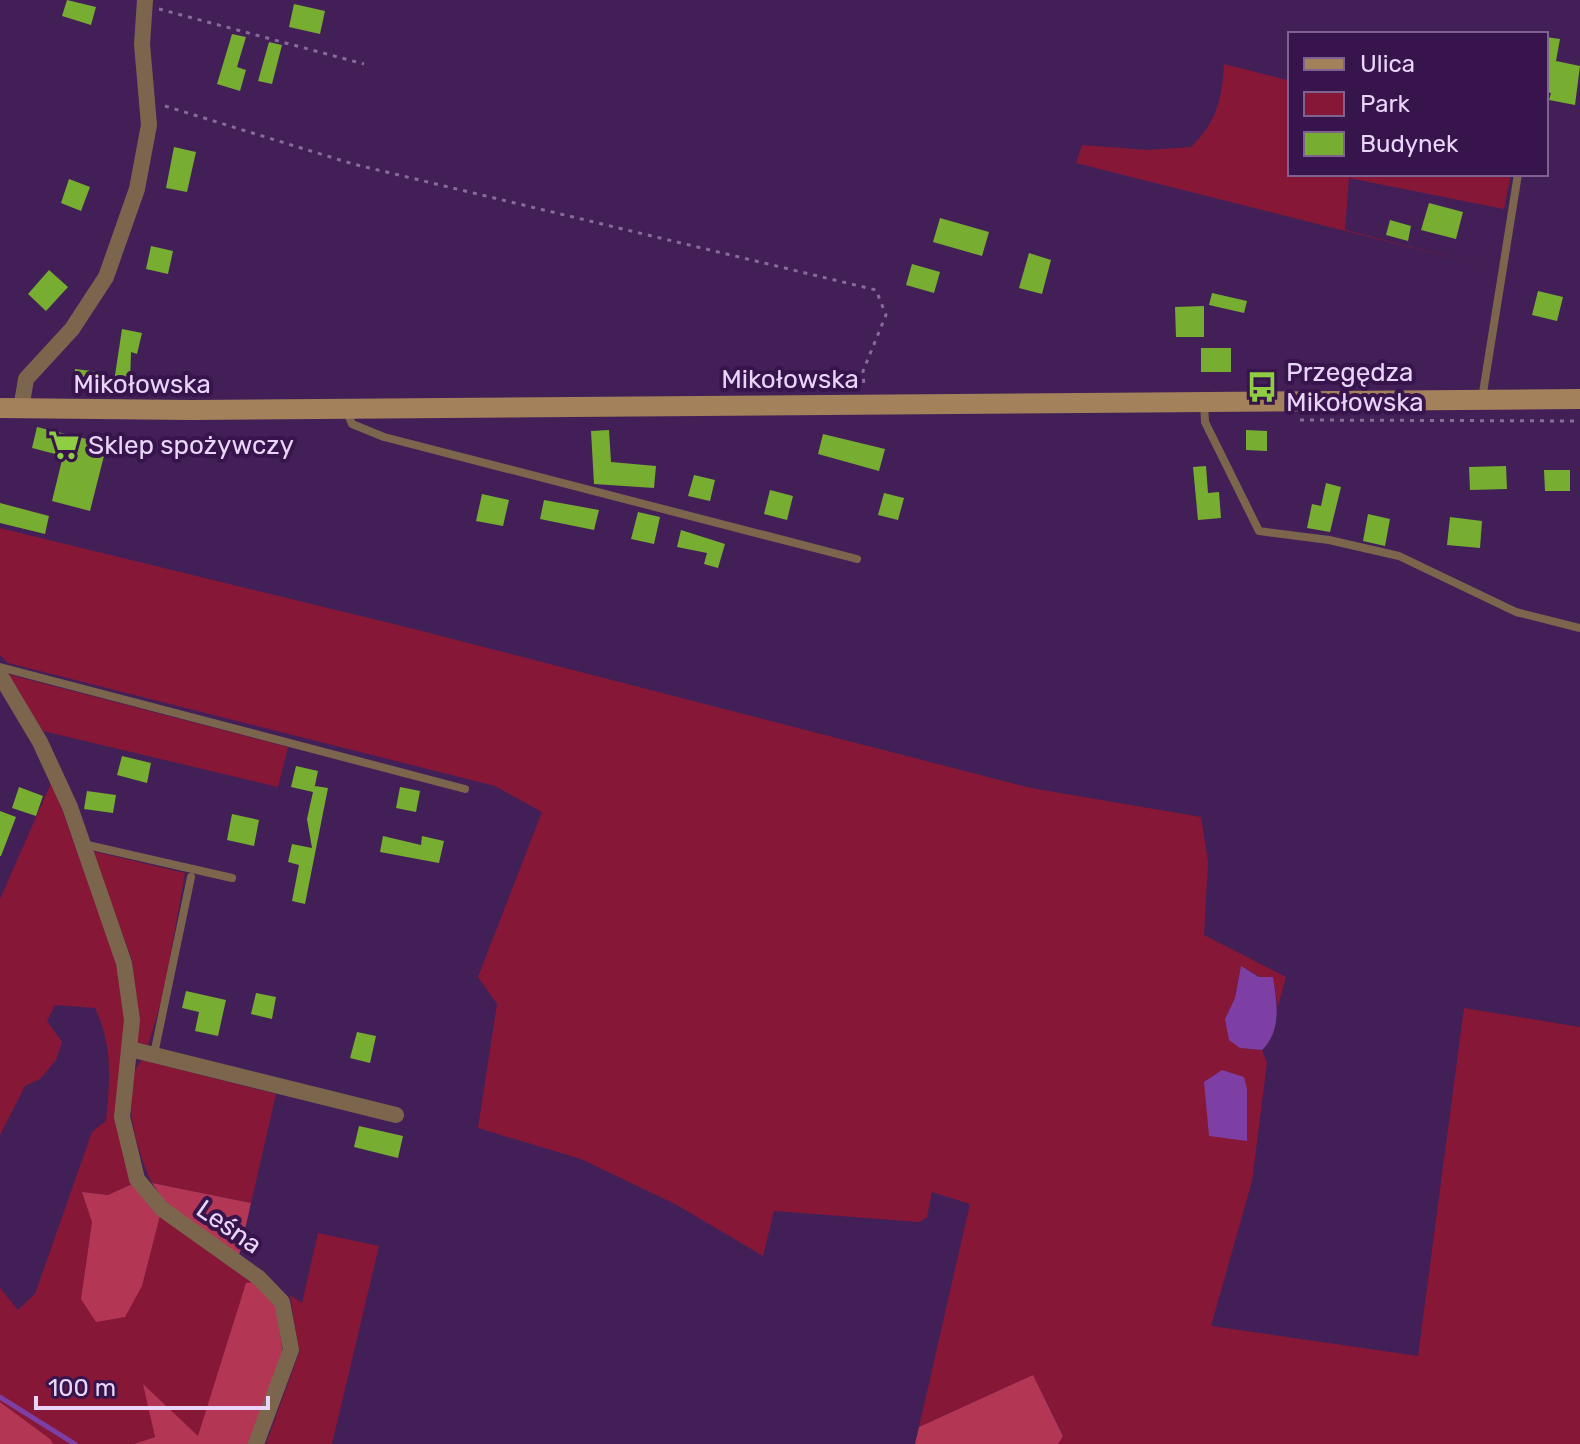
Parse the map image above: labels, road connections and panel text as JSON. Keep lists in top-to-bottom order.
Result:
{
  "streets": {
    "main road": ["Mikołowska"],
    "street": ["Leśna"]
  },
  "places": {
    "bus stop": ["Przegędza Mikołowska"],
    "supermarket": ["Sklep spożywczy"]
  },
  "legend": ["Ulica", "Park", "Budynek"],
  "scale_bar": "100 m"
}
